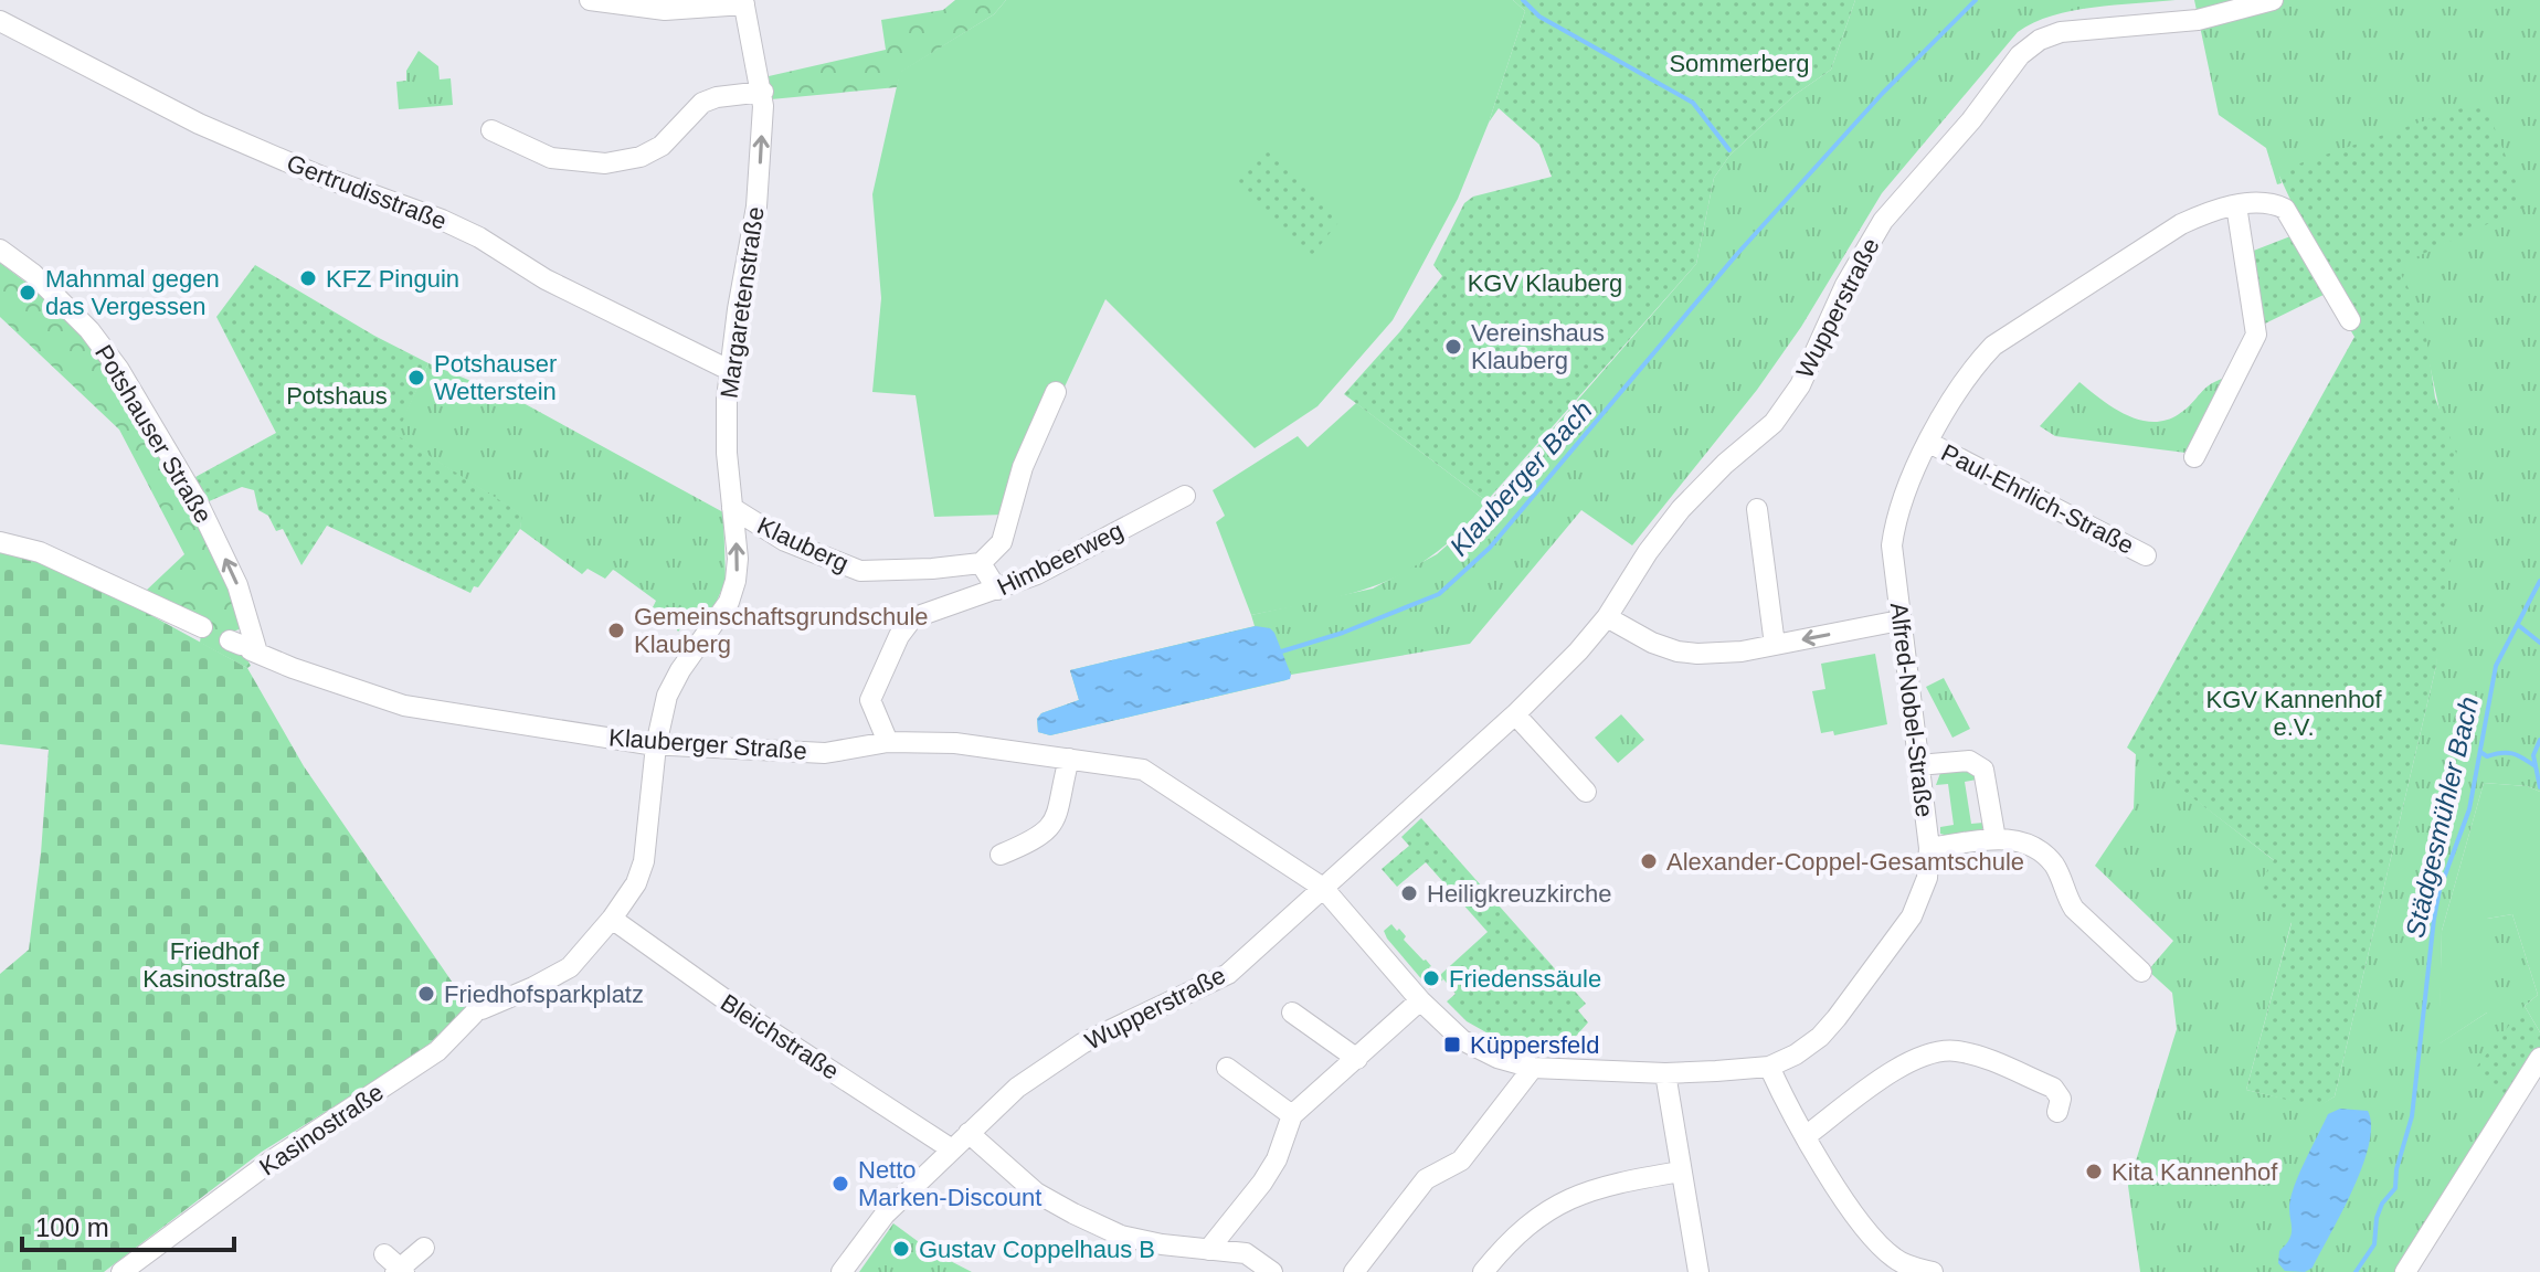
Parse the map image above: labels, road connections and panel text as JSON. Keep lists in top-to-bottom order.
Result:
{
  "streets": {
    "street": [
      "Gertrudisstraße",
      "Margaretenstraße",
      "Wupperstraße",
      "Potshauser Straße",
      "Paul-Ehrlich-Straße",
      "Klauberg",
      "Himbeerweg",
      "Alfred-Nobel-Straße",
      "Klauberger Straße",
      "Bleichstraße",
      "Kasinostraße"
    ]
  },
  "crossings": [
    ["Gertrudisstraße", "Margaretenstraße"],
    ["Margaretenstraße", "Klauberg"],
    ["Margaretenstraße", "Klauberger Straße"],
    ["Margaretenstraße", "Kasinostraße"],
    ["Wupperstraße", "Alfred-Nobel-Straße"],
    ["Wupperstraße", "Klauberger Straße"],
    ["Wupperstraße", "Bleichstraße"],
    ["Potshauser Straße", "Klauberger Straße"],
    ["Paul-Ehrlich-Straße", "Alfred-Nobel-Straße"],
    ["Himbeerweg", "Klauberger Straße"],
    ["Alfred-Nobel-Straße", "Klauberger Straße"],
    ["Klauberger Straße", "Kasinostraße"],
    ["Bleichstraße", "Kasinostraße"]
  ],
  "one_way": ["Margaretenstraße", "Potshauser Straße"],
  "water": ["Klauberger Bach", "Städgesmühler Bach"],
  "parks": [
    "Sommerberg",
    "KGV Klauberg",
    "Potshaus",
    "KGV Kannenhof e.V.",
    "Friedhof Kasinostraße"
  ],
  "places": {
    "other": [
      "KFZ Pinguin",
      "Mahnmal gegen das Vergessen",
      "Vereinshaus Klauberg",
      "Potshauser Wetterstein",
      "Gemeinschaftsgrundschule Klauberg",
      "Alexander-Coppel-Gesamtschule",
      "Heiligkreuzkirche",
      "Friedenssäule",
      "Friedhofsparkplatz",
      "Kita Kannenhof",
      "Netto Marken-Discount",
      "Gustav Coppelhaus B"
    ],
    "transit": ["Küppersfeld"]
  },
  "scale_bar": "100 m"
}
